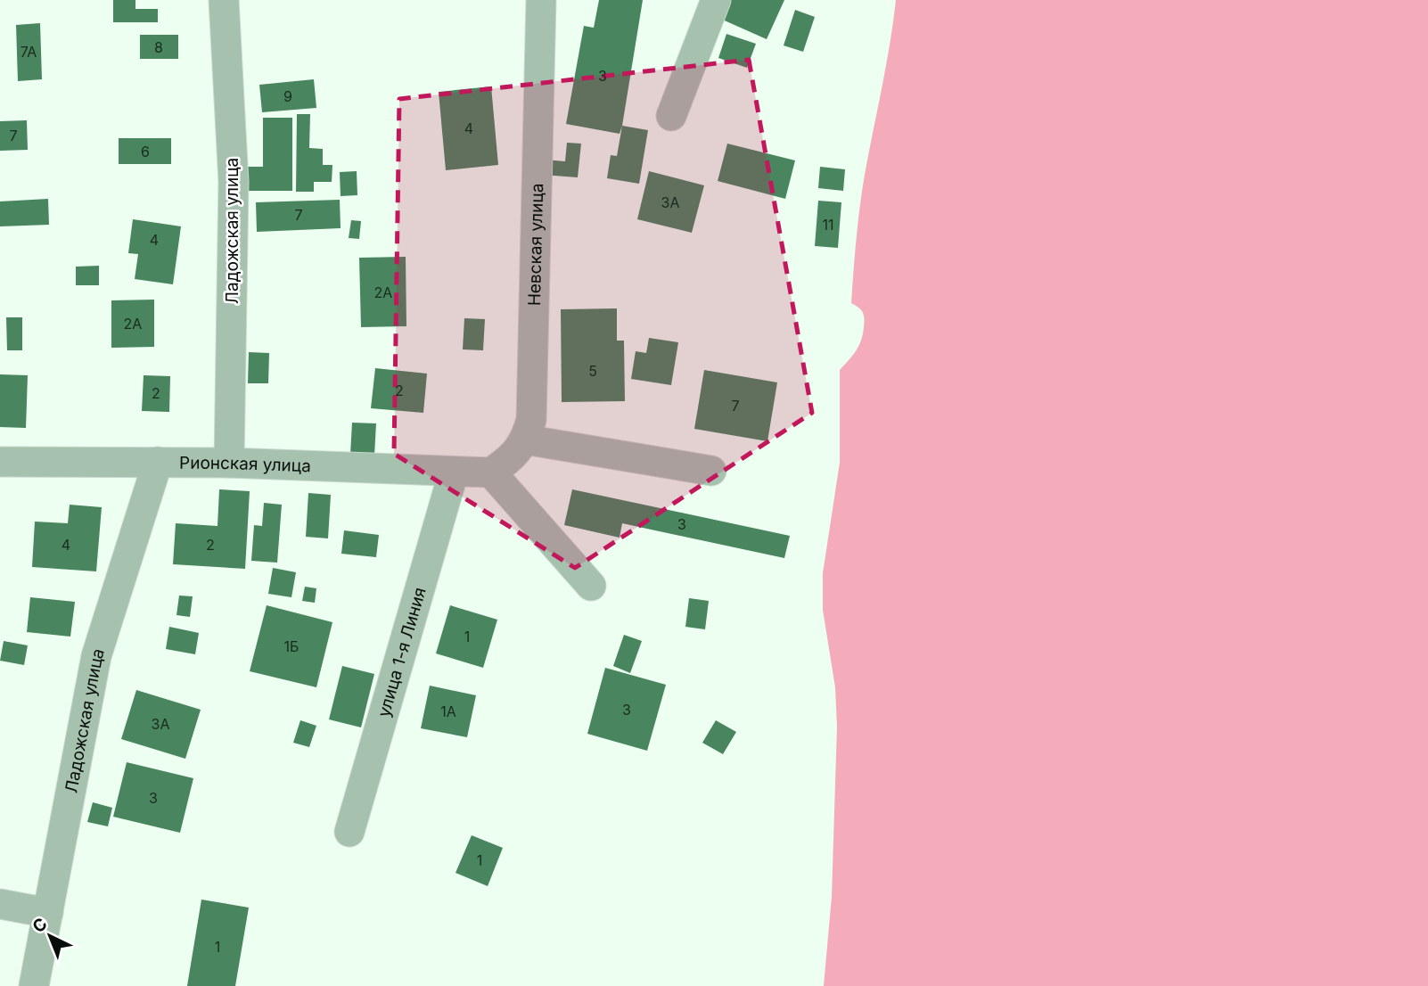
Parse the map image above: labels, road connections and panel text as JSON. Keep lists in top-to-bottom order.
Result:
{
  "streets": {
    "street": [
      "Ладожская улица",
      "Невская улица",
      "Рионская улица",
      "улица 1-я Линия"
    ]
  },
  "crossings": [
    ["Ладожская улица", "Рионская улица"],
    ["Невская улица", "Рионская улица"],
    ["Рионская улица", "улица 1-я Линия"]
  ],
  "house_numbers": [
    "8",
    "7А",
    "3",
    "9",
    "4",
    "7",
    "6",
    "3А",
    "7",
    "11",
    "4",
    "2А",
    "2А",
    "5",
    "2",
    "2",
    "7",
    "3",
    "4",
    "2",
    "1",
    "1Б",
    "3",
    "1А",
    "3А",
    "3",
    "1",
    "1"
  ],
  "north": "top left"
}
